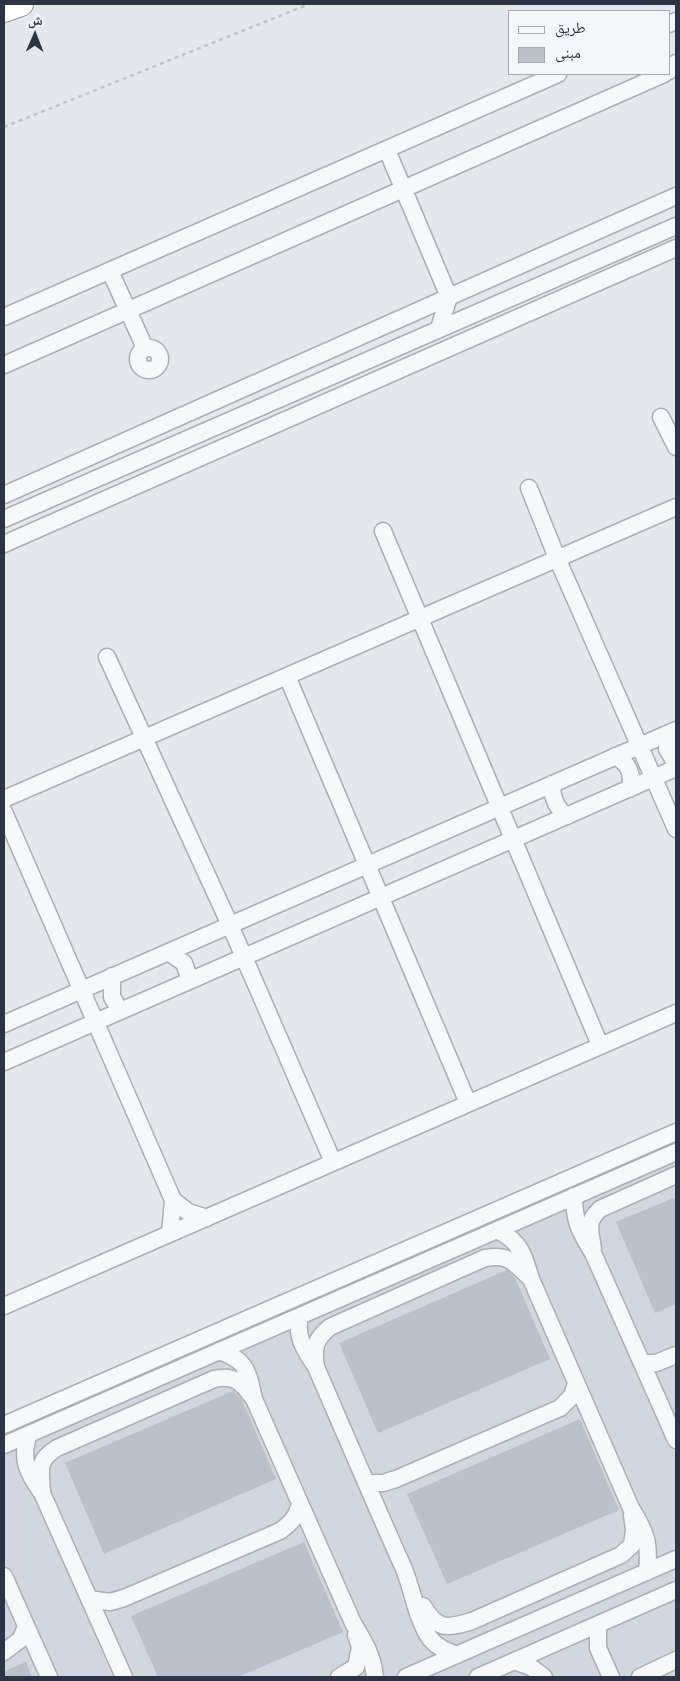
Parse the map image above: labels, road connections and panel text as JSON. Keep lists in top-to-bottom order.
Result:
{
  "legend": ["طريق", "مبنى"],
  "north": "top"
}
